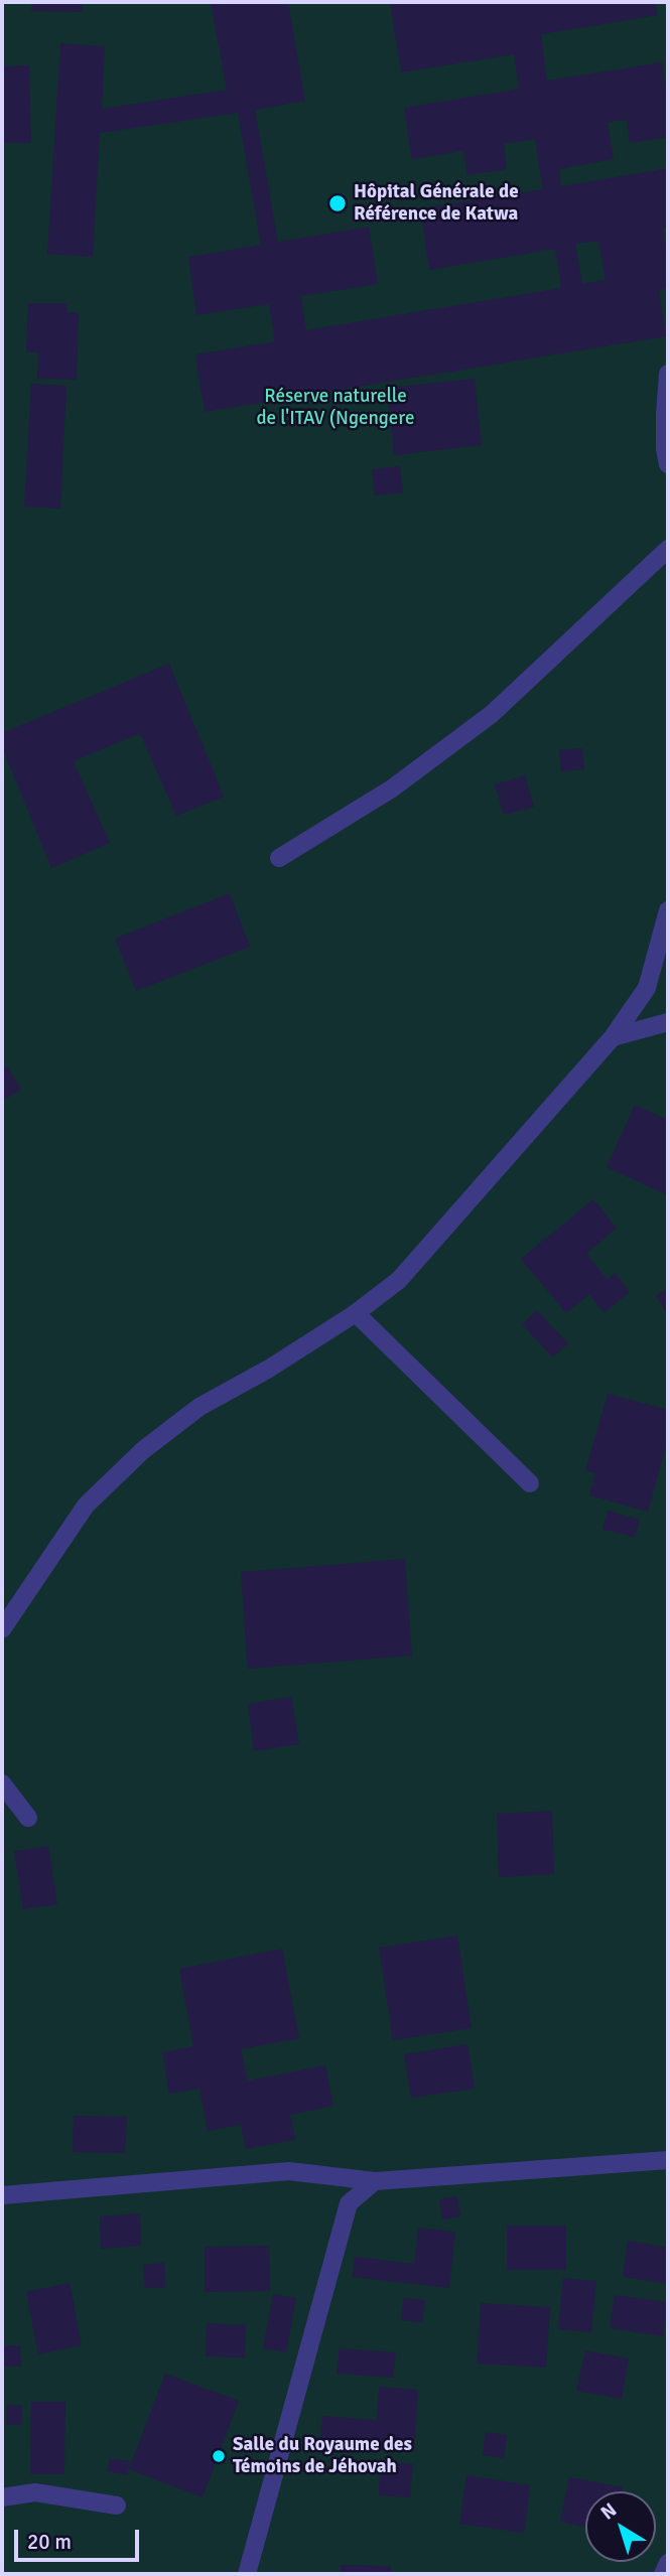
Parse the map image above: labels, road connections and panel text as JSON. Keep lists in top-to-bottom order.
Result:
{
  "parks": ["Réserve naturelle de l'ITAV (Ngengere"],
  "places": ["Hôpital Générale de Référence de Katwa", "Salle du Royaume des Témoins de Jéhovah"],
  "scale_bar": "20 m",
  "north": "top left"
}
